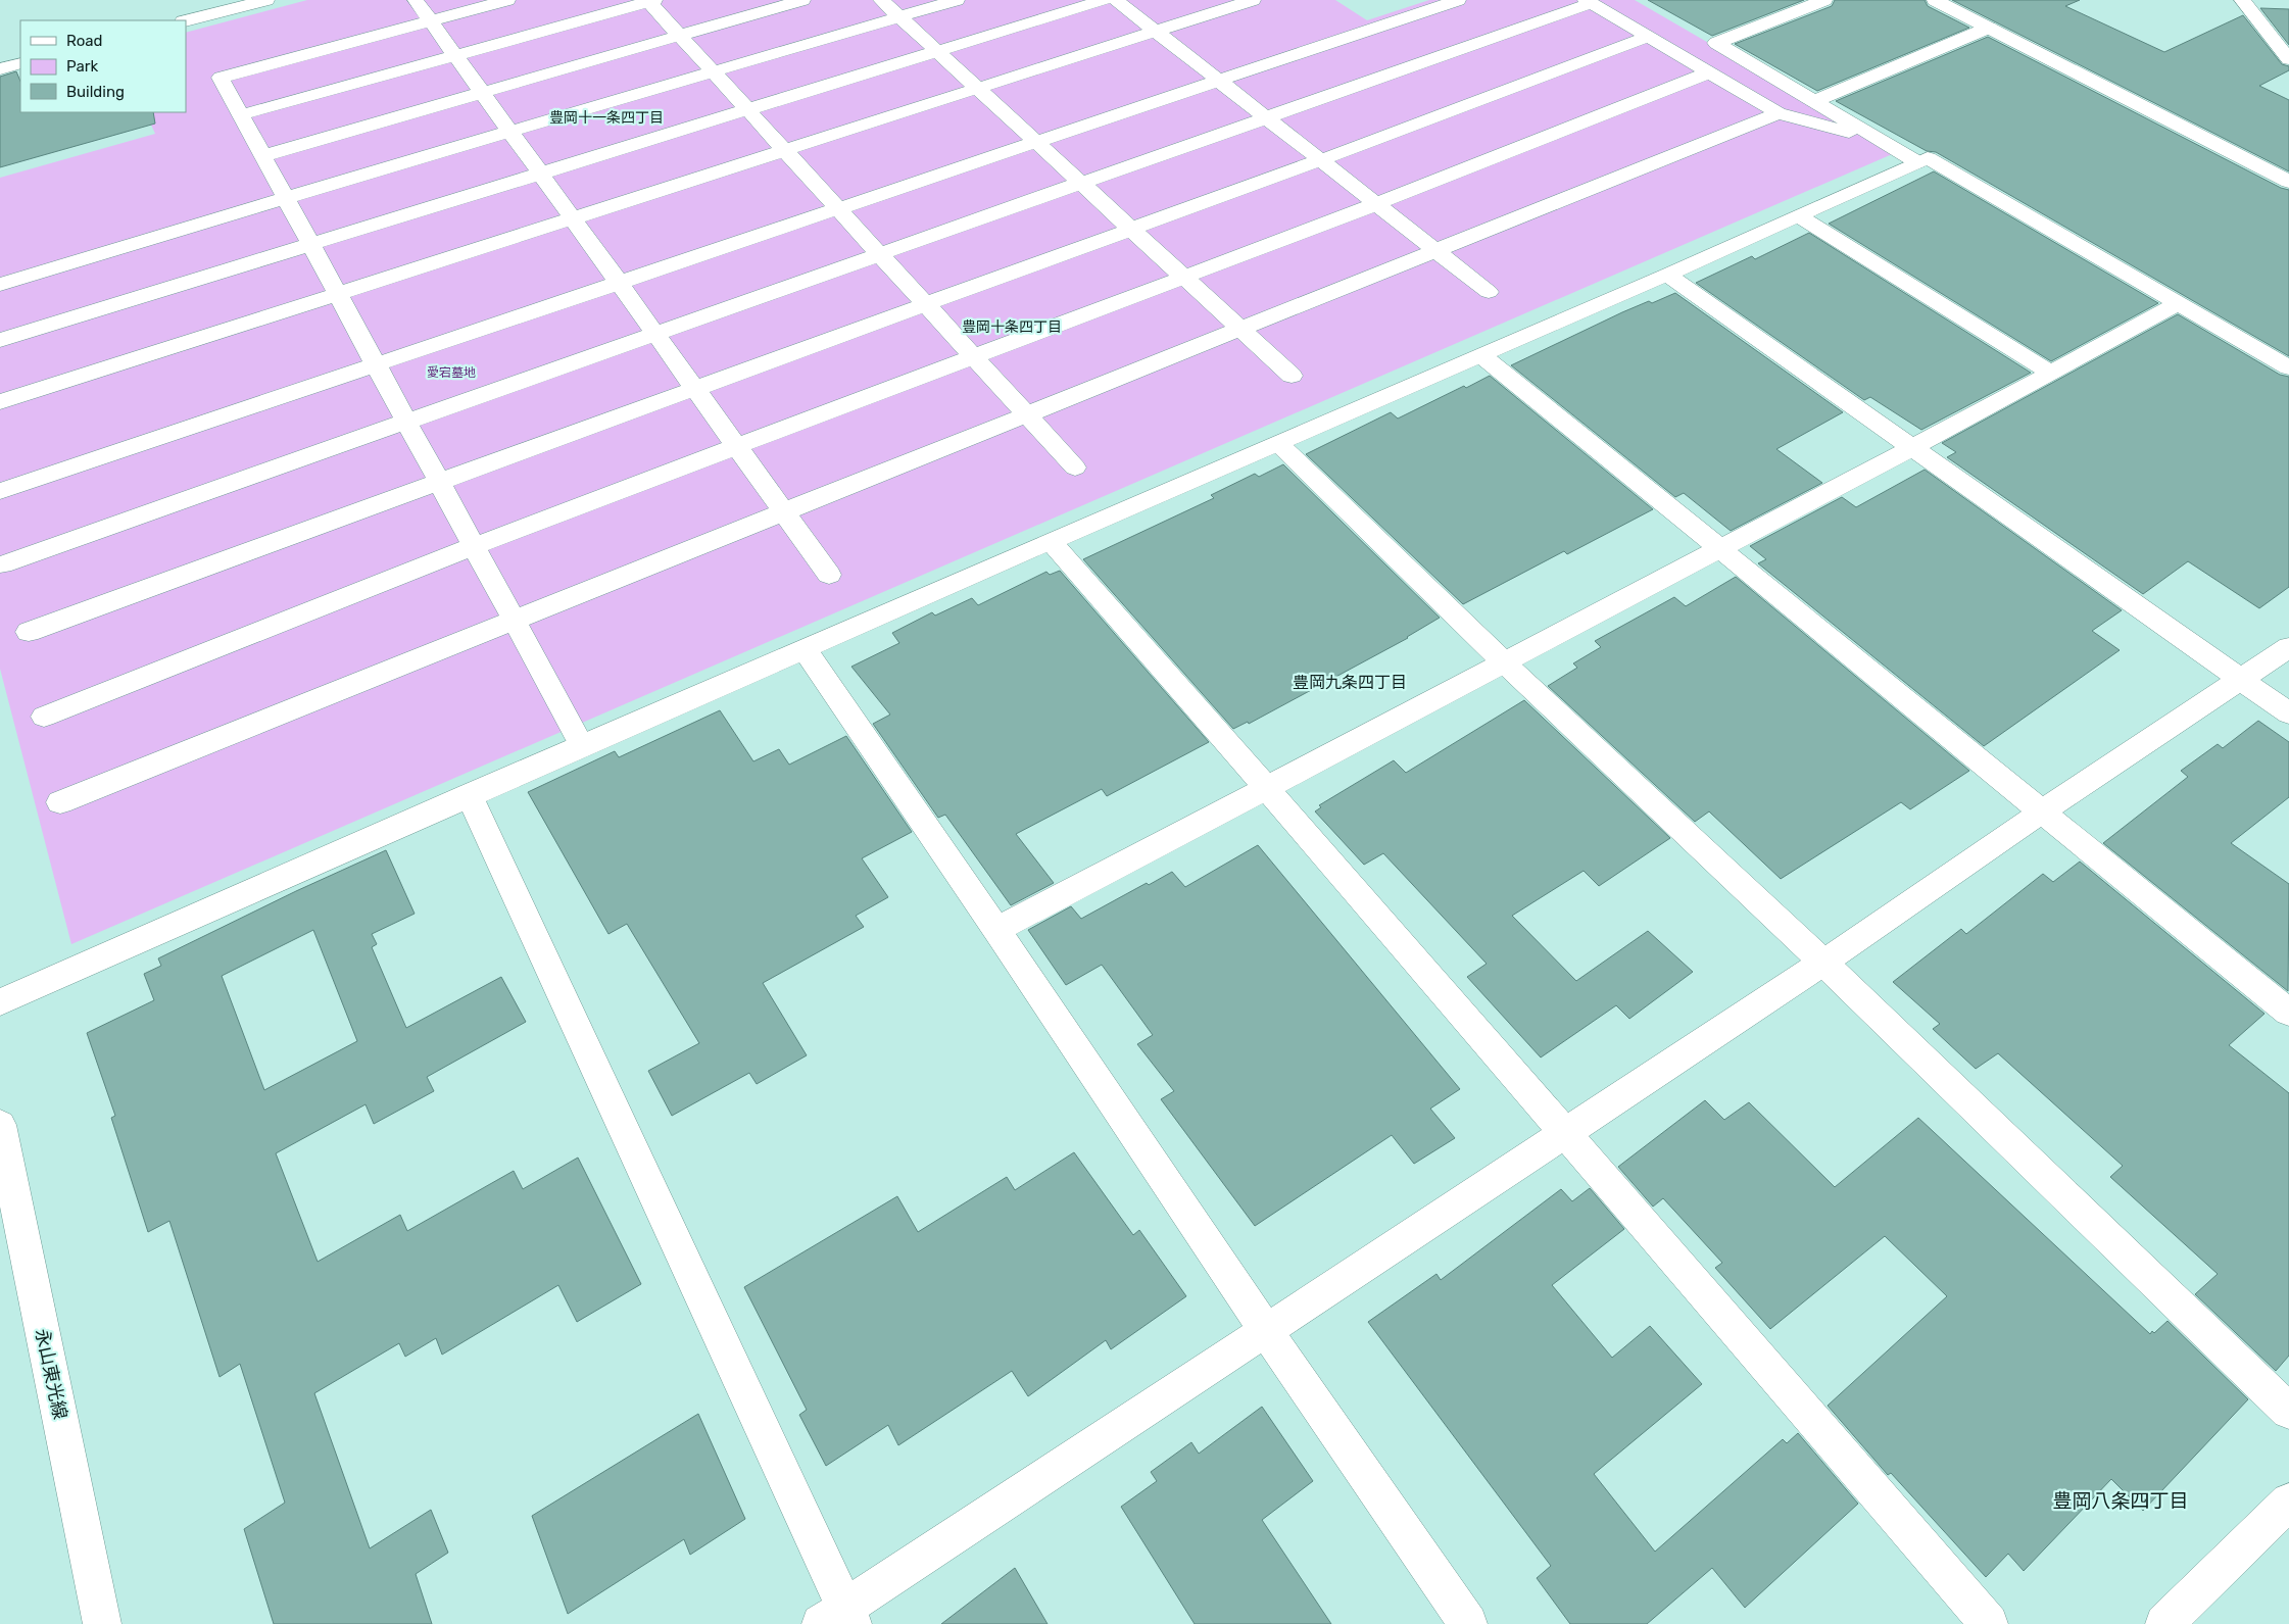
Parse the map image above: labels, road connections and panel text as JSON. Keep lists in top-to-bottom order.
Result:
{
  "streets": {
    "street": ["永山東光線"]
  },
  "districts": [
    "豊岡十一条四丁目",
    "豊岡十条四丁目",
    "豊岡九条四丁目",
    "豊岡八条四丁目"
  ],
  "parks": ["愛宕墓地"],
  "legend": ["Road", "Park", "Building"]
}
